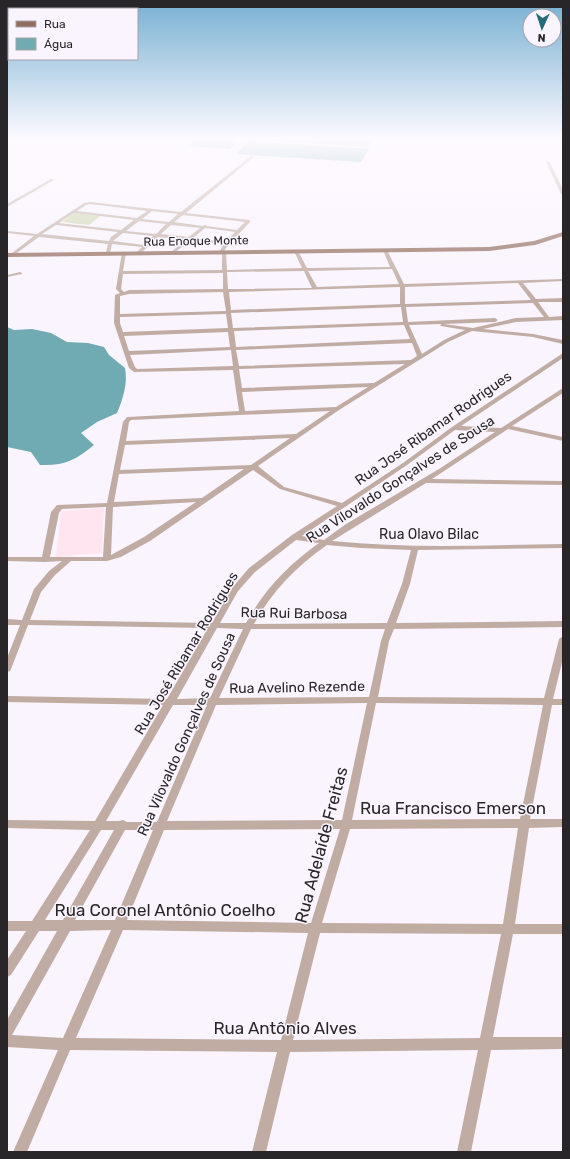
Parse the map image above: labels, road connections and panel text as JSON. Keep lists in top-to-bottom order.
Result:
{
  "streets": {
    "main road": ["Rua Enoque Monte"],
    "street": [
      "Rua José Ribamar Rodrigues",
      "Rua Vilovaldo Gonçalves de Sousa",
      "Rua Olavo Bilac",
      "Rua Rui Barbosa",
      "Rua Avelino Rezende",
      "Rua Francisco Emerson",
      "Rua Adelaíde Freitas",
      "Rua Coronel Antônio Coelho",
      "Rua Antônio Alves"
    ]
  },
  "crossings": [
    ["Rua José Ribamar Rodrigues", "Rua Olavo Bilac"],
    ["Rua José Ribamar Rodrigues", "Rua Rui Barbosa"],
    ["Rua José Ribamar Rodrigues", "Rua Avelino Rezende"],
    ["Rua José Ribamar Rodrigues", "Rua Francisco Emerson"],
    ["Rua José Ribamar Rodrigues", "Rua Coronel Antônio Coelho"],
    ["Rua Vilovaldo Gonçalves de Sousa", "Rua Olavo Bilac"],
    ["Rua Vilovaldo Gonçalves de Sousa", "Rua Rui Barbosa"],
    ["Rua Vilovaldo Gonçalves de Sousa", "Rua Avelino Rezende"],
    ["Rua Vilovaldo Gonçalves de Sousa", "Rua Francisco Emerson"],
    ["Rua Vilovaldo Gonçalves de Sousa", "Rua Coronel Antônio Coelho"],
    ["Rua Vilovaldo Gonçalves de Sousa", "Rua Antônio Alves"],
    ["Rua Olavo Bilac", "Rua Adelaíde Freitas"],
    ["Rua Rui Barbosa", "Rua Adelaíde Freitas"],
    ["Rua Avelino Rezende", "Rua Adelaíde Freitas"],
    ["Rua Francisco Emerson", "Rua Adelaíde Freitas"],
    ["Rua Adelaíde Freitas", "Rua Coronel Antônio Coelho"],
    ["Rua Adelaíde Freitas", "Rua Antônio Alves"]
  ],
  "legend": ["Rua", "Água"],
  "north": "bottom"
}
